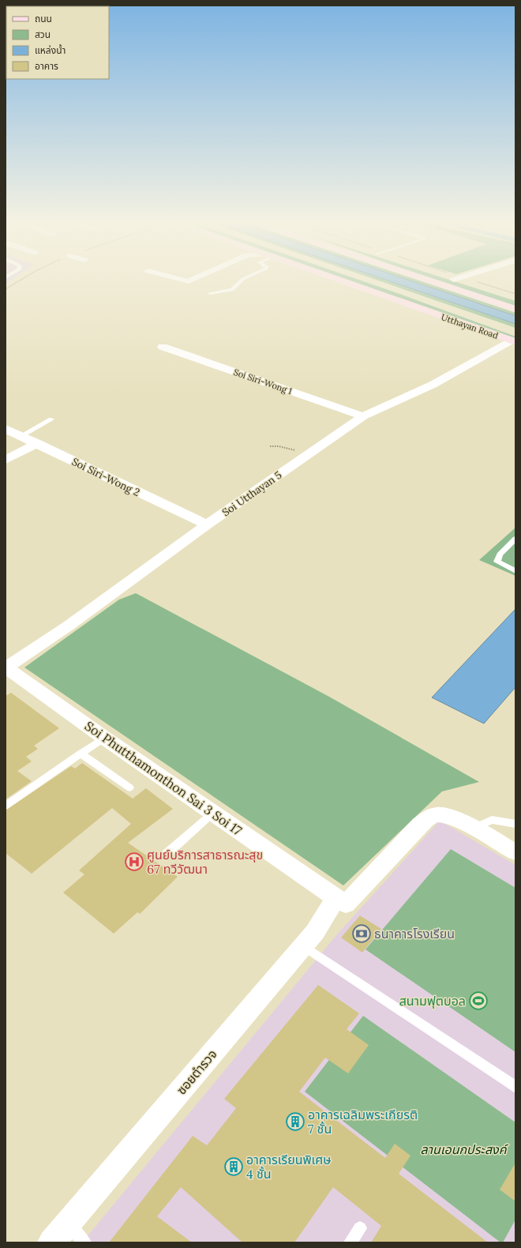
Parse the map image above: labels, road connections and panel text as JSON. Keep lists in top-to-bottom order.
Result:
{
  "streets": {
    "main road": ["Utthayan Road"],
    "street": [
      "Soi Siri-Wong 1",
      "Soi Siri-Wong 2",
      "Soi Utthayan 5",
      "Soi Phutthamonthon Sai 3 Soi 17",
      "ซอยตำรวจ"
    ]
  },
  "crossings": [
    ["Utthayan Road", "Soi Utthayan 5"],
    ["Soi Siri-Wong 1", "Soi Utthayan 5"],
    ["Soi Siri-Wong 2", "Soi Utthayan 5"],
    ["Soi Utthayan 5", "Soi Phutthamonthon Sai 3 Soi 17"],
    ["Soi Phutthamonthon Sai 3 Soi 17", "ซอยตำรวจ"]
  ],
  "parks": ["ลานเอนกประสงค์"],
  "places": {
    "hospital": ["ศูนย์บริการสาธารณะสุข 67 ทวีวัฒนา"],
    "bank": ["ธนาคารโรงเรียน"],
    "sports": ["สนามฟุตบอล"],
    "building": ["อาคารเฉลิมพระเกียรติ 7 ชั้น", "อาคารเรียนพิเศษ 4 ชั้น"]
  },
  "legend": [
    "ถนน",
    "สวน",
    "แหล่งน้ำ",
    "อาคาร"
  ]
}
